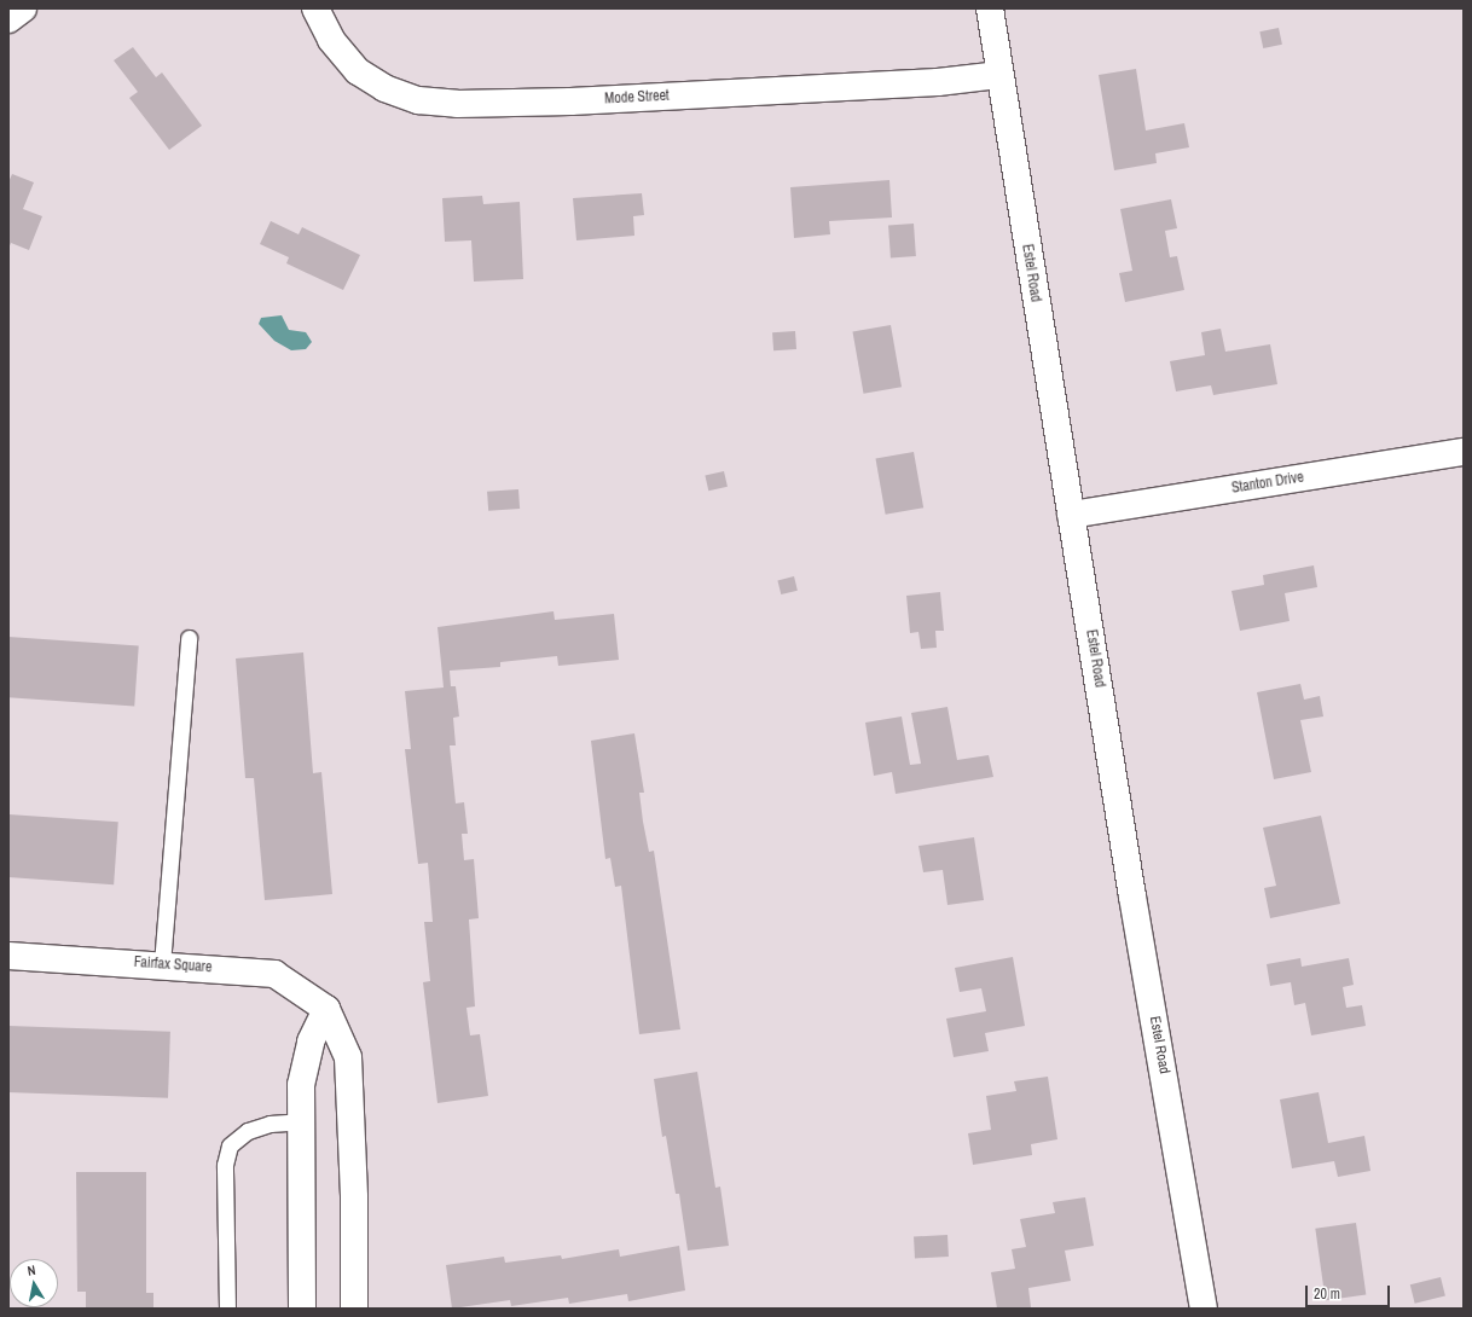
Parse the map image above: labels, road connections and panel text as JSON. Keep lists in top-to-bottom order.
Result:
{
  "streets": {
    "street": [
      "Mode Street",
      "Estel Road",
      "Stanton Drive",
      "Fairfax Square"
    ]
  },
  "crossings": [
    ["Mode Street", "Estel Road"],
    ["Estel Road", "Stanton Drive"]
  ],
  "scale_bar": "20 m",
  "north": "top"
}
